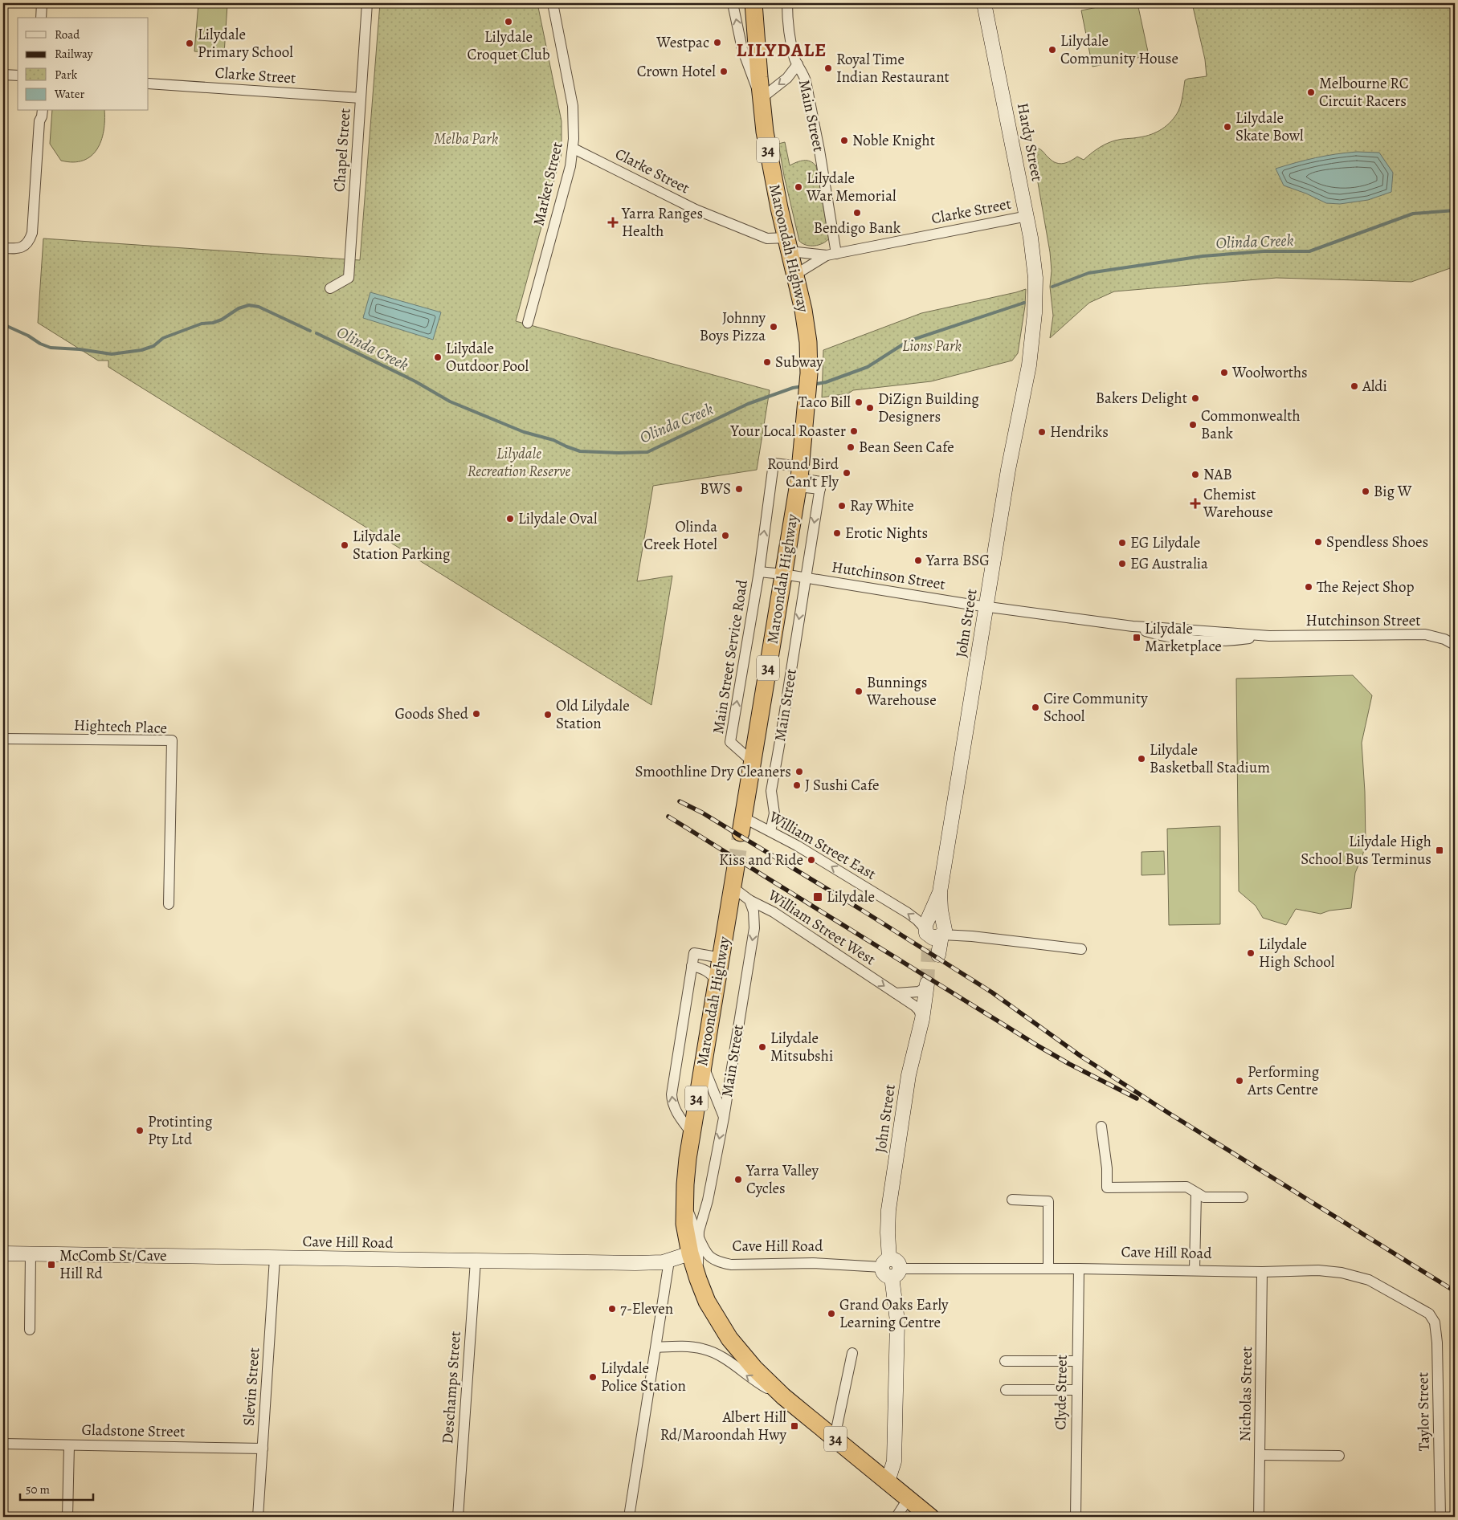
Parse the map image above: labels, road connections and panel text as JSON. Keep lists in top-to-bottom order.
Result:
{
  "streets": {
    "highway": ["34", "Maroondah Highway"],
    "main road": ["Hardy Street", "John Street", "Cave Hill Road"],
    "street": [
      "Clarke Street",
      "Main Street",
      "Chapel Street",
      "Market Street",
      "Hutchinson Street",
      "Main Street Service Road",
      "Hightech Place",
      "William Street East",
      "William Street West",
      "Slevin Street",
      "Deschamps Street",
      "Clyde Street",
      "Nicholas Street",
      "Taylor Street",
      "Gladstone Street"
    ]
  },
  "crossings": [
    ["Clarke Street", "Main Street"],
    ["Clarke Street", "Hardy Street"],
    ["Clarke Street", "Chapel Street"],
    ["Clarke Street", "Market Street"],
    ["Clarke Street", "Maroondah Highway"],
    ["Main Street", "Hutchinson Street"],
    ["Main Street", "William Street East"],
    ["Main Street", "William Street West"],
    ["Main Street", "Cave Hill Road"],
    ["Hardy Street", "John Street"],
    ["Maroondah Highway", "Hutchinson Street"],
    ["Maroondah Highway", "John Street"],
    ["Maroondah Highway", "Main Street Service Road"],
    ["Maroondah Highway", "William Street East"],
    ["Maroondah Highway", "William Street West"],
    ["Maroondah Highway", "Cave Hill Road"],
    ["Hutchinson Street", "John Street"],
    ["Hutchinson Street", "Main Street Service Road"],
    ["John Street", "William Street East"],
    ["John Street", "William Street West"],
    ["John Street", "Cave Hill Road"],
    ["Cave Hill Road", "Slevin Street"],
    ["Cave Hill Road", "Deschamps Street"],
    ["Cave Hill Road", "Clyde Street"],
    ["Cave Hill Road", "Nicholas Street"],
    ["Cave Hill Road", "Taylor Street"],
    ["Slevin Street", "Gladstone Street"]
  ],
  "one_way": [
    "Main Street",
    "Main Street Service Road",
    "William Street East",
    "William Street West"
  ],
  "districts": ["LILYDALE"],
  "water": ["Olinda Creek"],
  "parks": ["Melba Park", "Lions Park", "Lilydale Recreation Reserve"],
  "places": {
    "other": [
      "Lilydale Croquet Club",
      "Westpac",
      "Lilydale Primary School",
      "Lilydale Community House",
      "Royal Time Indian Restaurant",
      "Crown Hotel",
      "Melbourne RC Circuit Racers",
      "Lilydale Skate Bowl",
      "Noble Knight",
      "Lilydale War Memorial",
      "Bendigo Bank",
      "Johnny Boys Pizza",
      "Lilydale Outdoor Pool",
      "Subway",
      "Woolworths",
      "Aldi",
      "Bakers Delight",
      "Taco Bill",
      "DiZign Building Designers",
      "Commonwealth Bank",
      "Your Local Roaster",
      "Hendriks",
      "Bean Seen Cafe",
      "Round Bird Can't Fly",
      "NAB",
      "BWS",
      "Big W",
      "Ray White",
      "Lilydale Oval",
      "Erotic Nights",
      "Olinda Creek Hotel",
      "Spendless Shoes",
      "EG Lilydale",
      "Lilydale Station Parking",
      "Yarra BSG",
      "EG Australia",
      "The Reject Shop",
      "Bunnings Warehouse",
      "Cire Community School",
      "Goods Shed",
      "Old Lilydale Station",
      "Lilydale Basketball Stadium",
      "Smoothline Dry Cleaners",
      "J Sushi Cafe",
      "Kiss and Ride",
      "Lilydale High School",
      "Lilydale Mitsubshi",
      "Performing Arts Centre",
      "Protinting Pty Ltd",
      "Yarra Valley Cycles",
      "7-Eleven",
      "Grand Oaks Early Learning Centre",
      "Lilydale Police Station"
    ],
    "health": ["Yarra Ranges Health", "Chemist Warehouse"],
    "transit": [
      "Lilydale Marketplace",
      "Lilydale High School Bus Terminus",
      "Lilydale",
      "McComb St/Cave Hill Rd",
      "Albert Hill Rd/Maroondah Hwy"
    ]
  },
  "legend": [
    "Road",
    "Railway",
    "Park",
    "Water"
  ],
  "scale_bar": "50 m"
}
